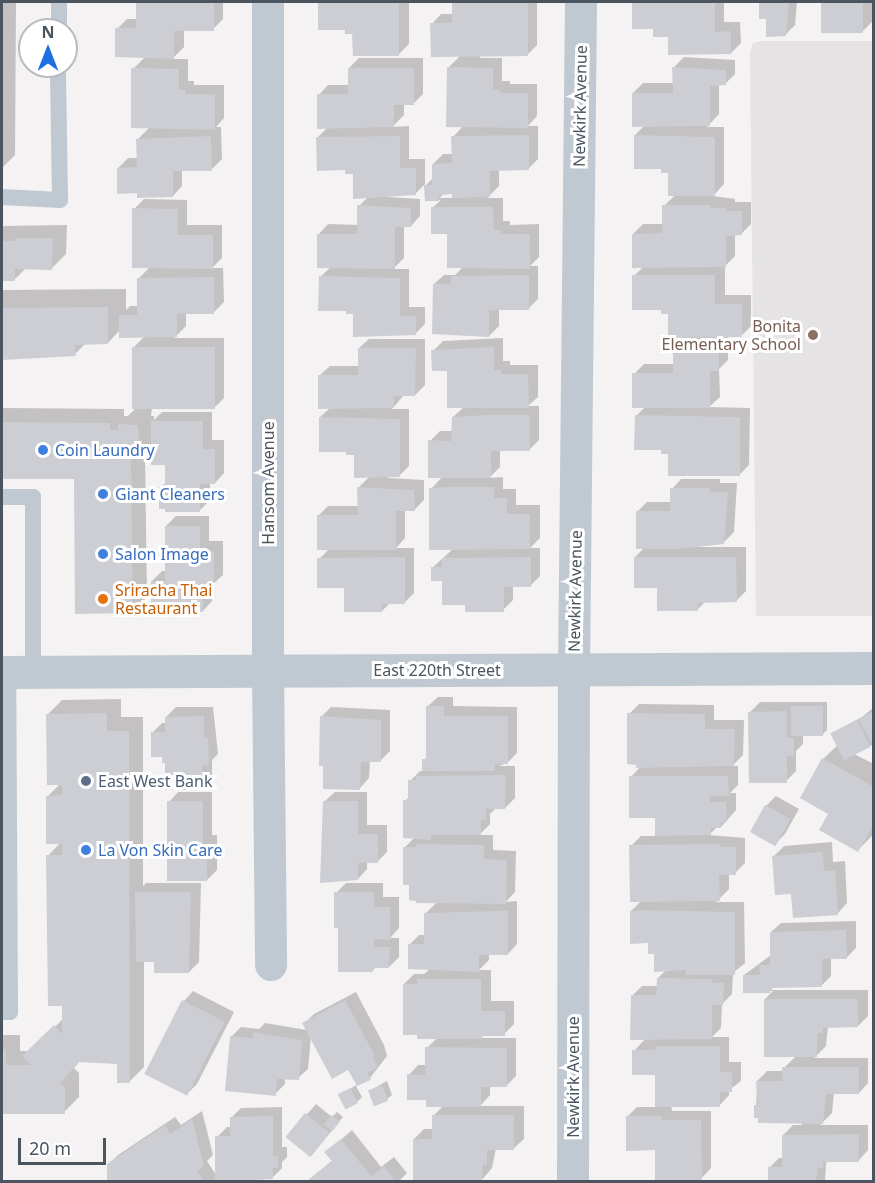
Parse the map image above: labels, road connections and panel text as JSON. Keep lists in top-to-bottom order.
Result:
{
  "streets": {
    "street": ["Newkirk Avenue", "Hansom Avenue", "East 220th Street"]
  },
  "crossings": [
    ["Newkirk Avenue", "East 220th Street"],
    ["Hansom Avenue", "East 220th Street"]
  ],
  "places": [
    "Bonita Elementary School",
    "Coin Laundry",
    "Giant Cleaners",
    "Salon Image",
    "Sriracha Thai Restaurant",
    "East West Bank",
    "La Von Skin Care"
  ],
  "scale_bar": "20 m",
  "north": "top"
}
